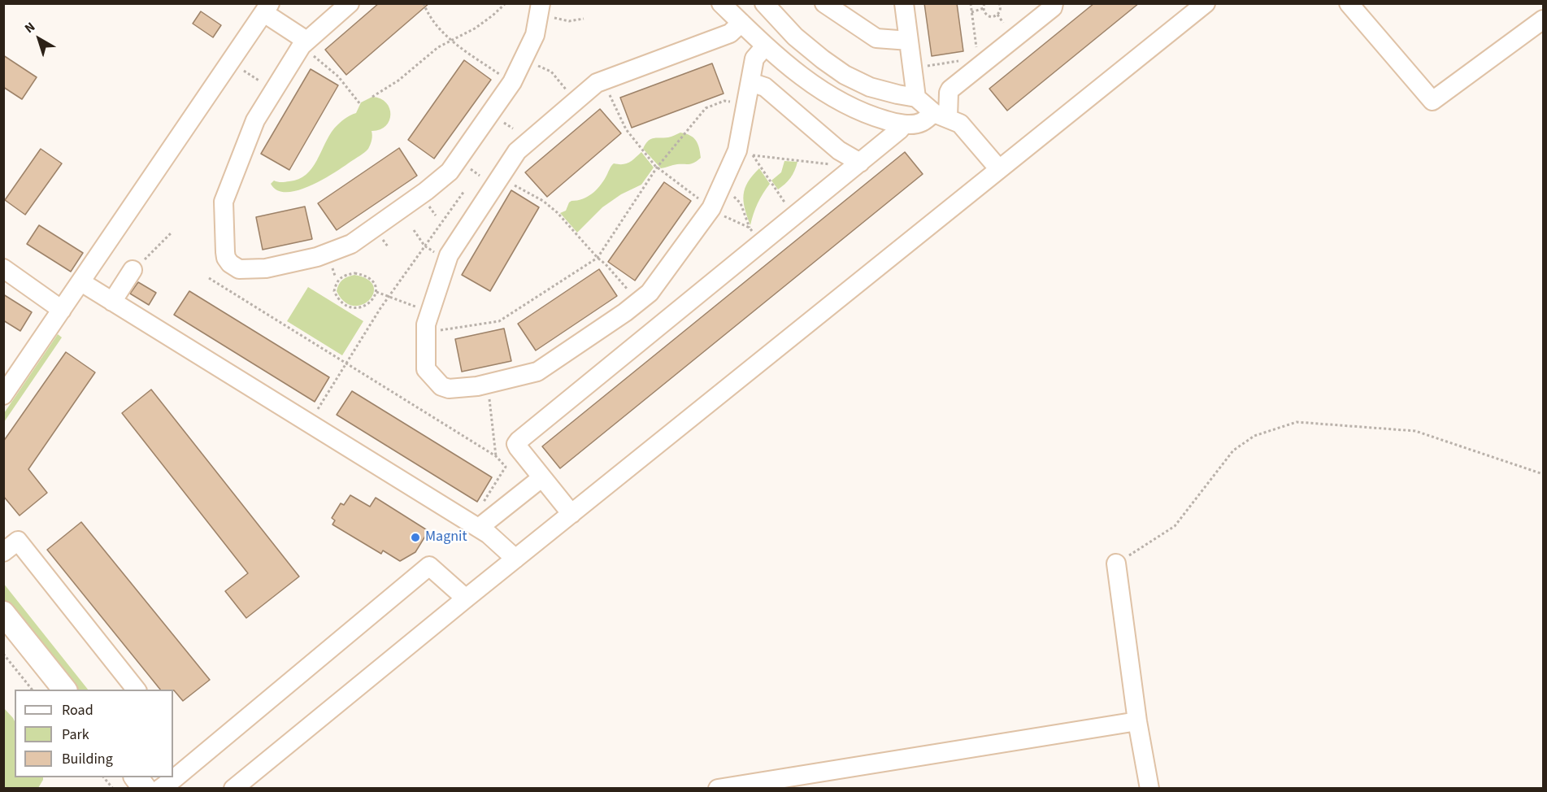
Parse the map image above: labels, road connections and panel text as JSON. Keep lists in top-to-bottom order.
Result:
{
  "places": ["Magnit"],
  "legend": ["Road", "Park", "Building"],
  "north": "top left"
}
